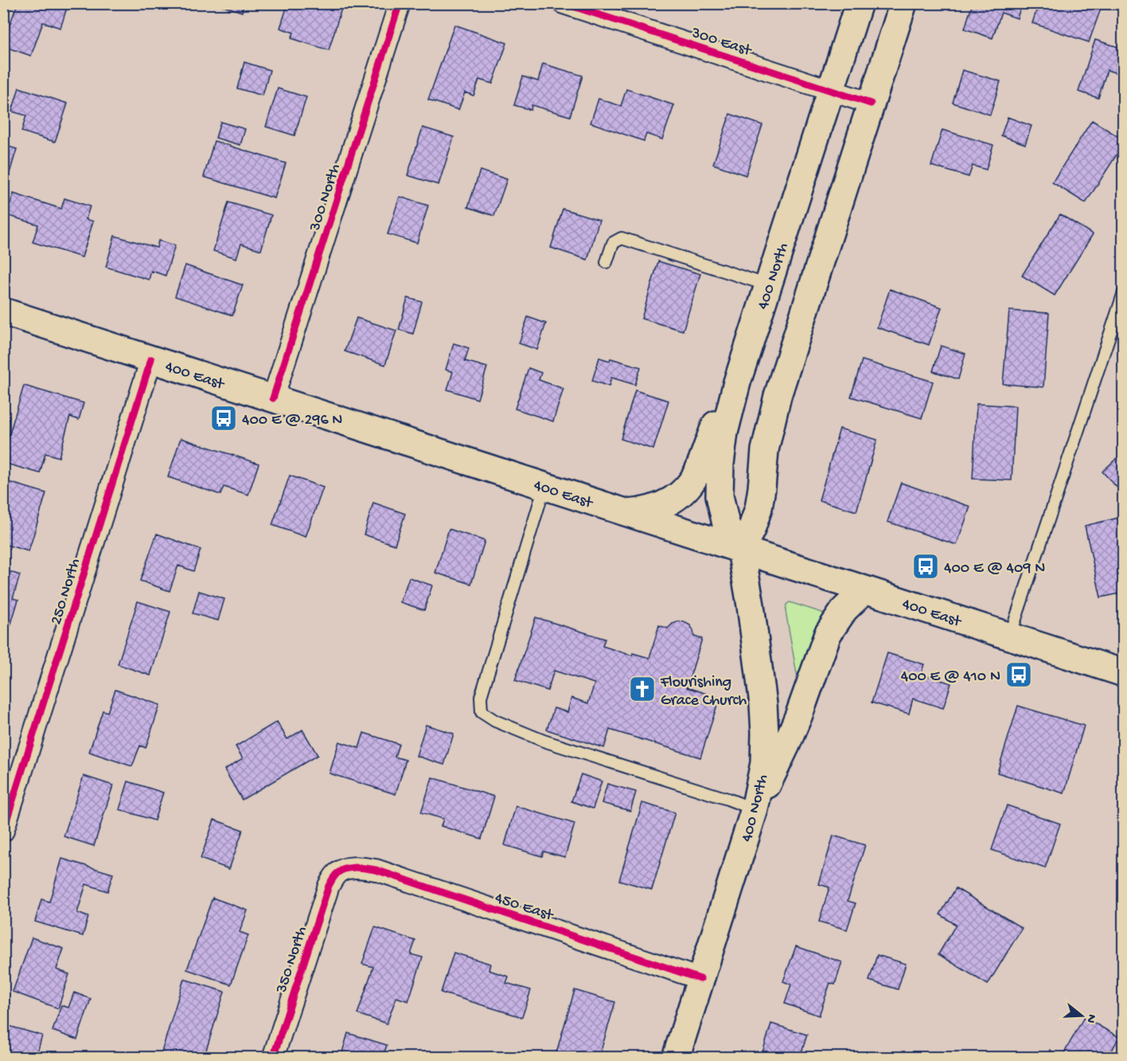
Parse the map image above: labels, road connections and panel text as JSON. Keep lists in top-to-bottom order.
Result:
{
  "streets": {
    "main road": ["400 North", "400 East"],
    "street": [
      "300 East",
      "300 North",
      "250 North",
      "450 East",
      "350 North"
    ]
  },
  "crossings": [
    ["300 East", "400 North"],
    ["300 North", "400 East"],
    ["400 North", "400 East"],
    ["400 North", "450 East"],
    ["400 East", "250 North"],
    ["450 East", "350 North"]
  ],
  "places": {
    "bus stop": ["400 E @ 296 N", "400 E @ 409 N", "400 E @ 410 N"],
    "church": ["Flourishing Grace Church"]
  },
  "north": "right"
}
